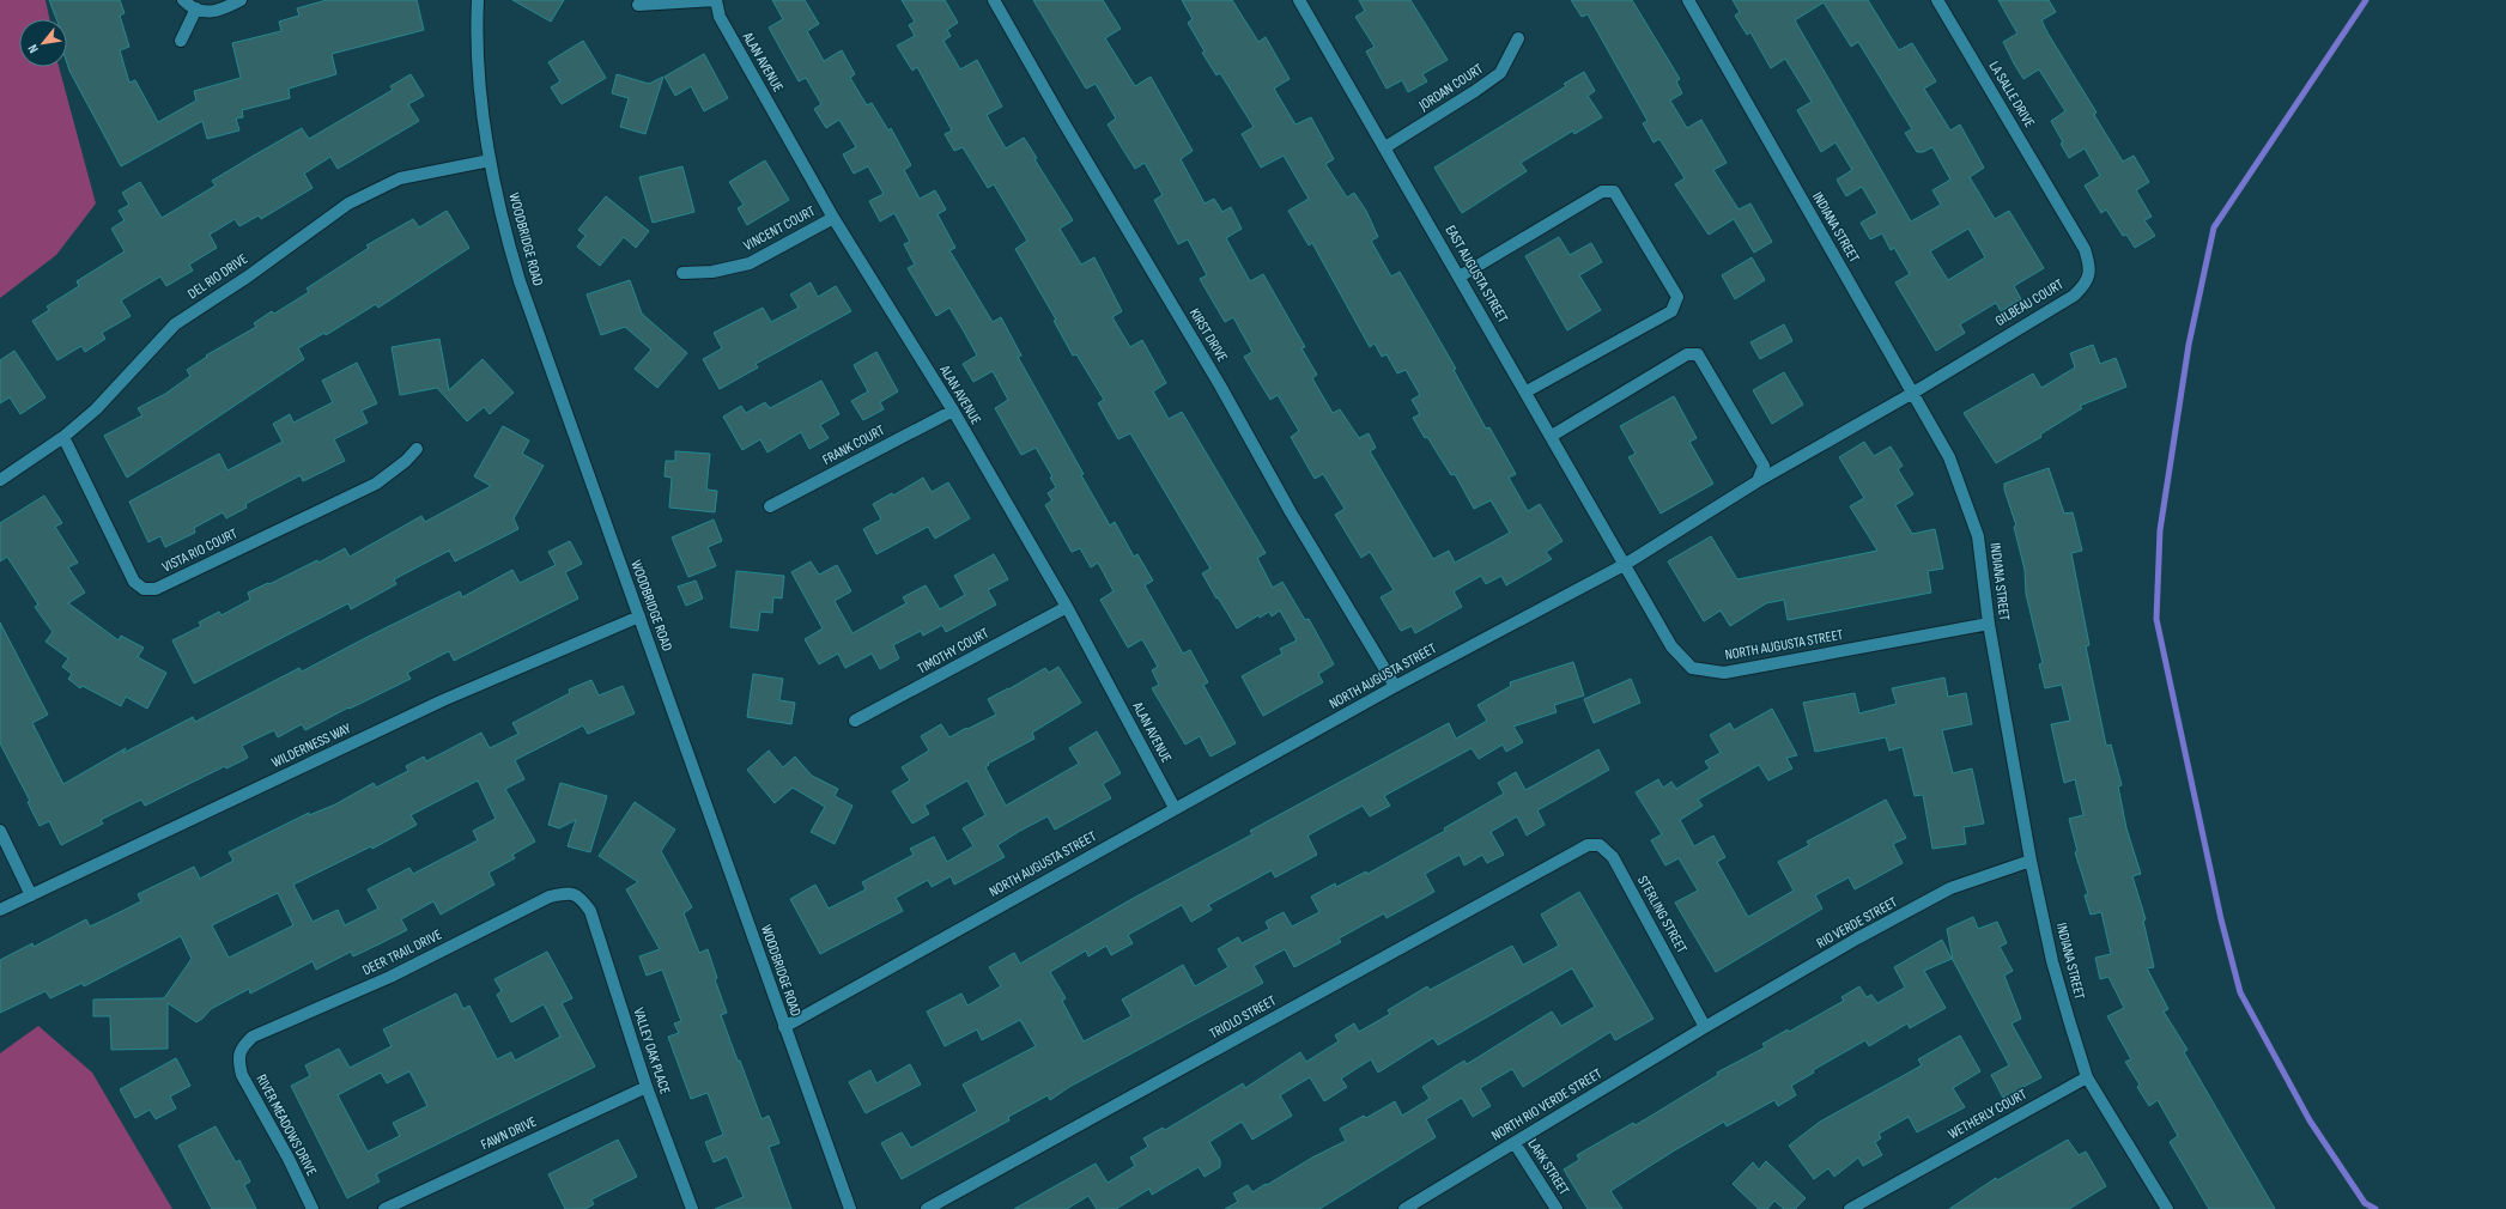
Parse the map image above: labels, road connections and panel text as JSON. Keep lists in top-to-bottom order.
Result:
{
  "streets": {
    "street": [
      "ALAN AVENUE",
      "JORDAN COURT",
      "LA SALLE DRIVE",
      "INDIANA STREET",
      "VINCENT COURT",
      "WOODBRIDGE ROAD",
      "EAST AUGUSTA STREET",
      "DEL RIO DRIVE",
      "GILBEAU COURT",
      "KIRST DRIVE",
      "FRANK COURT",
      "VISTA RIO COURT",
      "NORTH AUGUSTA STREET",
      "TIMOTHY COURT",
      "WILDERNESS WAY",
      "STERLING STREET",
      "RIO VERDE STREET",
      "DEER TRAIL DRIVE",
      "TRIOLO STREET",
      "VALLEY OAK PLACE",
      "NORTH RIO VERDE STREET",
      "WETHERLY COURT",
      "RIVER MEADOWS DRIVE",
      "FAWN DRIVE",
      "LARK STREET"
    ]
  },
  "crossings": [
    ["ALAN AVENUE", "VINCENT COURT"],
    ["ALAN AVENUE", "FRANK COURT"],
    ["ALAN AVENUE", "NORTH AUGUSTA STREET"],
    ["ALAN AVENUE", "TIMOTHY COURT"],
    ["JORDAN COURT", "EAST AUGUSTA STREET"],
    ["LA SALLE DRIVE", "GILBEAU COURT"],
    ["INDIANA STREET", "GILBEAU COURT"],
    ["INDIANA STREET", "NORTH AUGUSTA STREET"],
    ["INDIANA STREET", "RIO VERDE STREET"],
    ["INDIANA STREET", "WETHERLY COURT"],
    ["WOODBRIDGE ROAD", "DEL RIO DRIVE"],
    ["WOODBRIDGE ROAD", "NORTH AUGUSTA STREET"],
    ["WOODBRIDGE ROAD", "WILDERNESS WAY"],
    ["EAST AUGUSTA STREET", "GILBEAU COURT"],
    ["EAST AUGUSTA STREET", "NORTH AUGUSTA STREET"],
    ["DEL RIO DRIVE", "VISTA RIO COURT"],
    ["GILBEAU COURT", "NORTH AUGUSTA STREET"],
    ["KIRST DRIVE", "NORTH AUGUSTA STREET"],
    ["STERLING STREET", "RIO VERDE STREET"],
    ["STERLING STREET", "TRIOLO STREET"],
    ["STERLING STREET", "NORTH RIO VERDE STREET"],
    ["RIO VERDE STREET", "NORTH RIO VERDE STREET"],
    ["DEER TRAIL DRIVE", "VALLEY OAK PLACE"],
    ["DEER TRAIL DRIVE", "RIVER MEADOWS DRIVE"],
    ["VALLEY OAK PLACE", "FAWN DRIVE"],
    ["NORTH RIO VERDE STREET", "LARK STREET"]
  ],
  "north": "bottom left"
}
